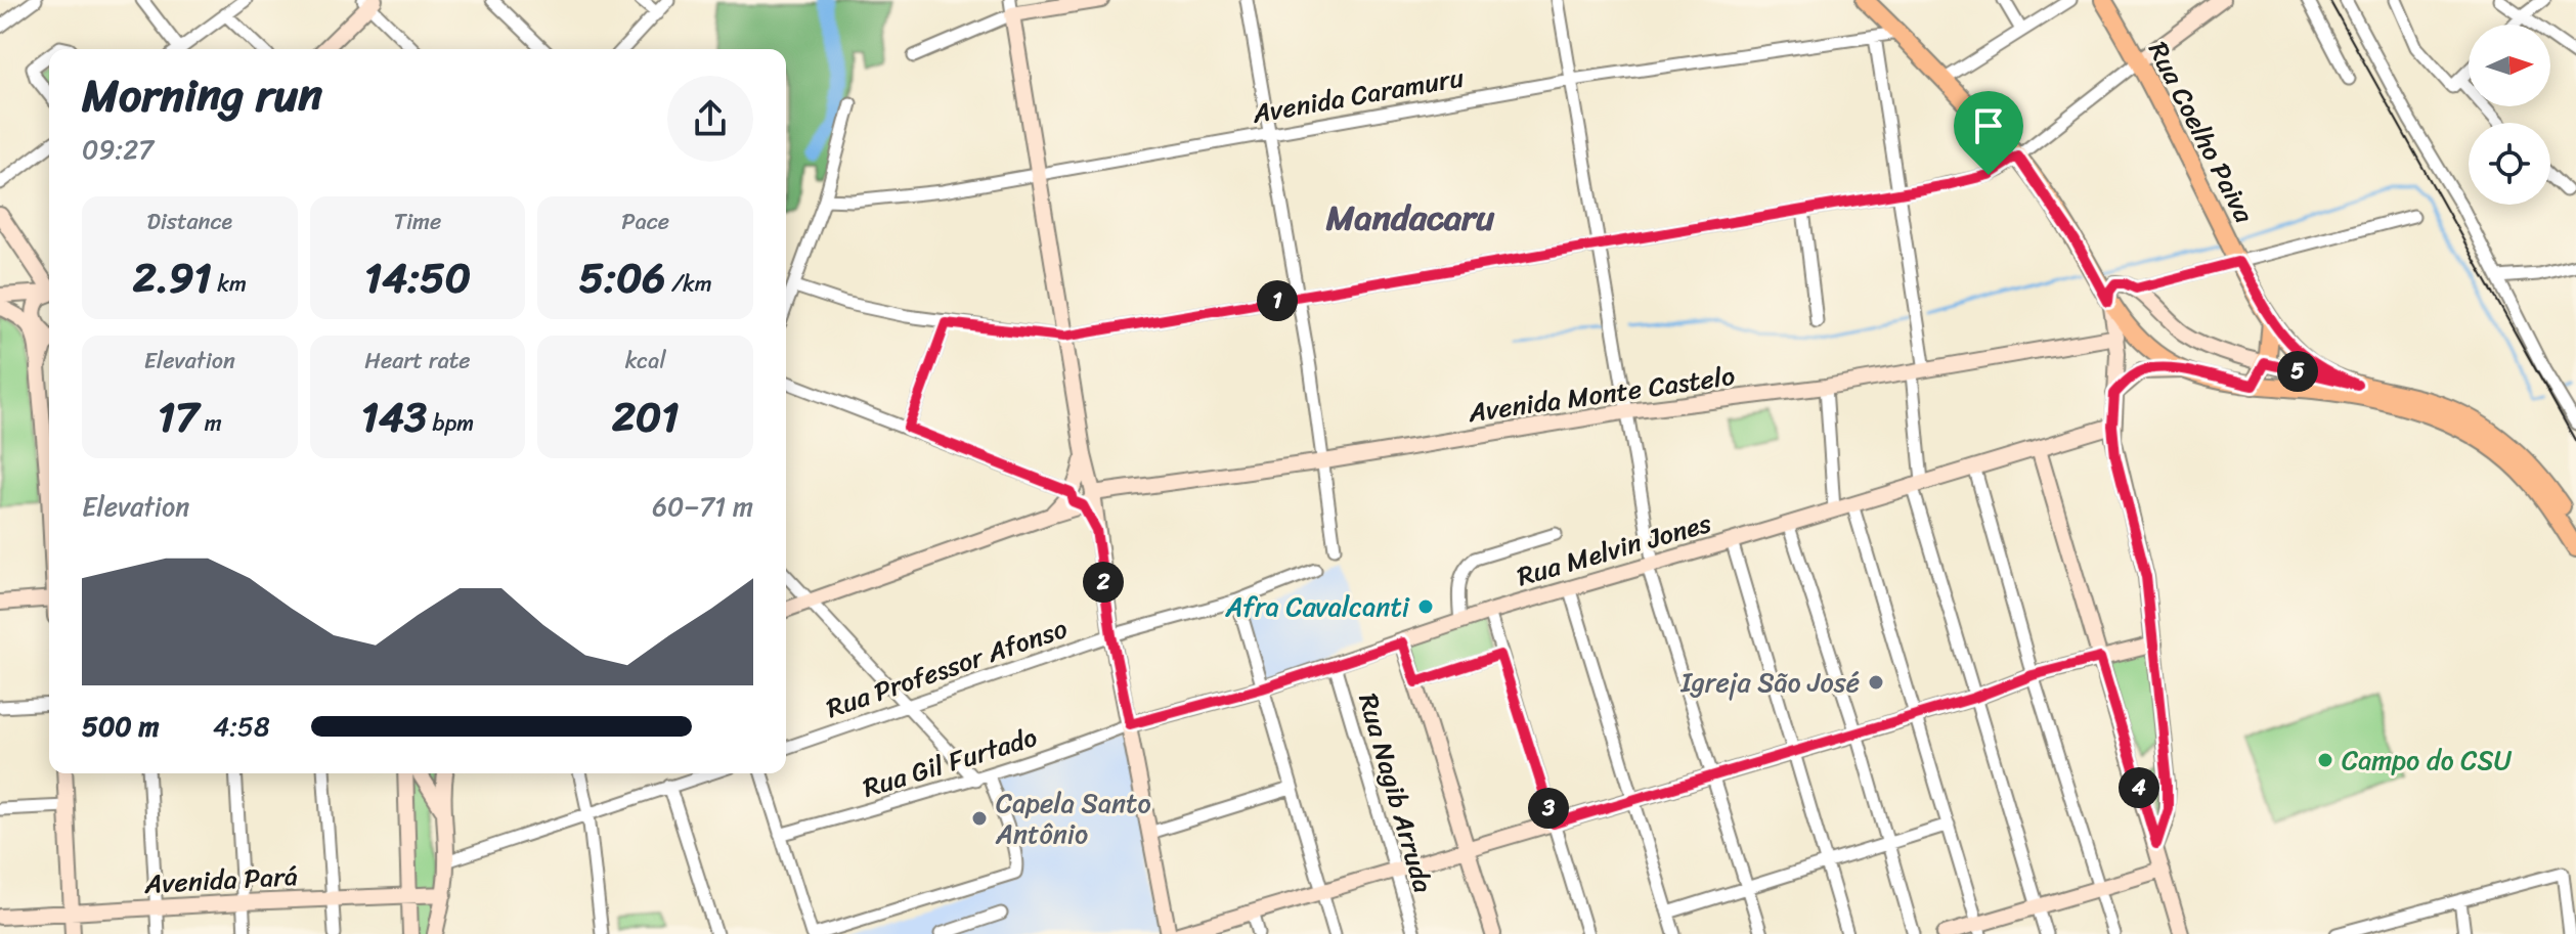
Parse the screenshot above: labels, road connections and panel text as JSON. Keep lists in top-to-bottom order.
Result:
{
  "streets": {
    "main road": ["Rua Coelho Paiva"],
    "street": [
      "Avenida Caramuru",
      "Avenida Monte Castelo",
      "Rua Melvin Jones",
      "Rua Professor Afonso",
      "Rua Gil Furtado",
      "Rua Nagib Arruda",
      "Avenida Pará"
    ]
  },
  "crossings": [
    ["Rua Melvin Jones", "Rua Gil Furtado"],
    ["Rua Melvin Jones", "Rua Nagib Arruda"]
  ],
  "districts": ["Mandacaru"],
  "places": [
    "Afra Cavalcanti",
    "Igreja São José",
    "Campo do CSU",
    "Capela Santo Antônio"
  ],
  "north": "right",
  "page": {
    "heading": ["Morning run", "09:27"],
    "stats": [
      ["Distance", "2.91 km"],
      ["Time", "14:50"],
      ["Pace", "5:06 /km"],
      ["Elevation", "17 m"],
      ["Heart rate", "143 bpm"],
      ["kcal", "201"]
    ],
    "pins": [
      "1",
      "5",
      "2",
      "4",
      "3"
    ],
    "chart": ["Elevation", "60–71 m"],
    "list": [
      {
        "name": "500 m",
        "note": "4:58"
      }
    ]
  }
}
